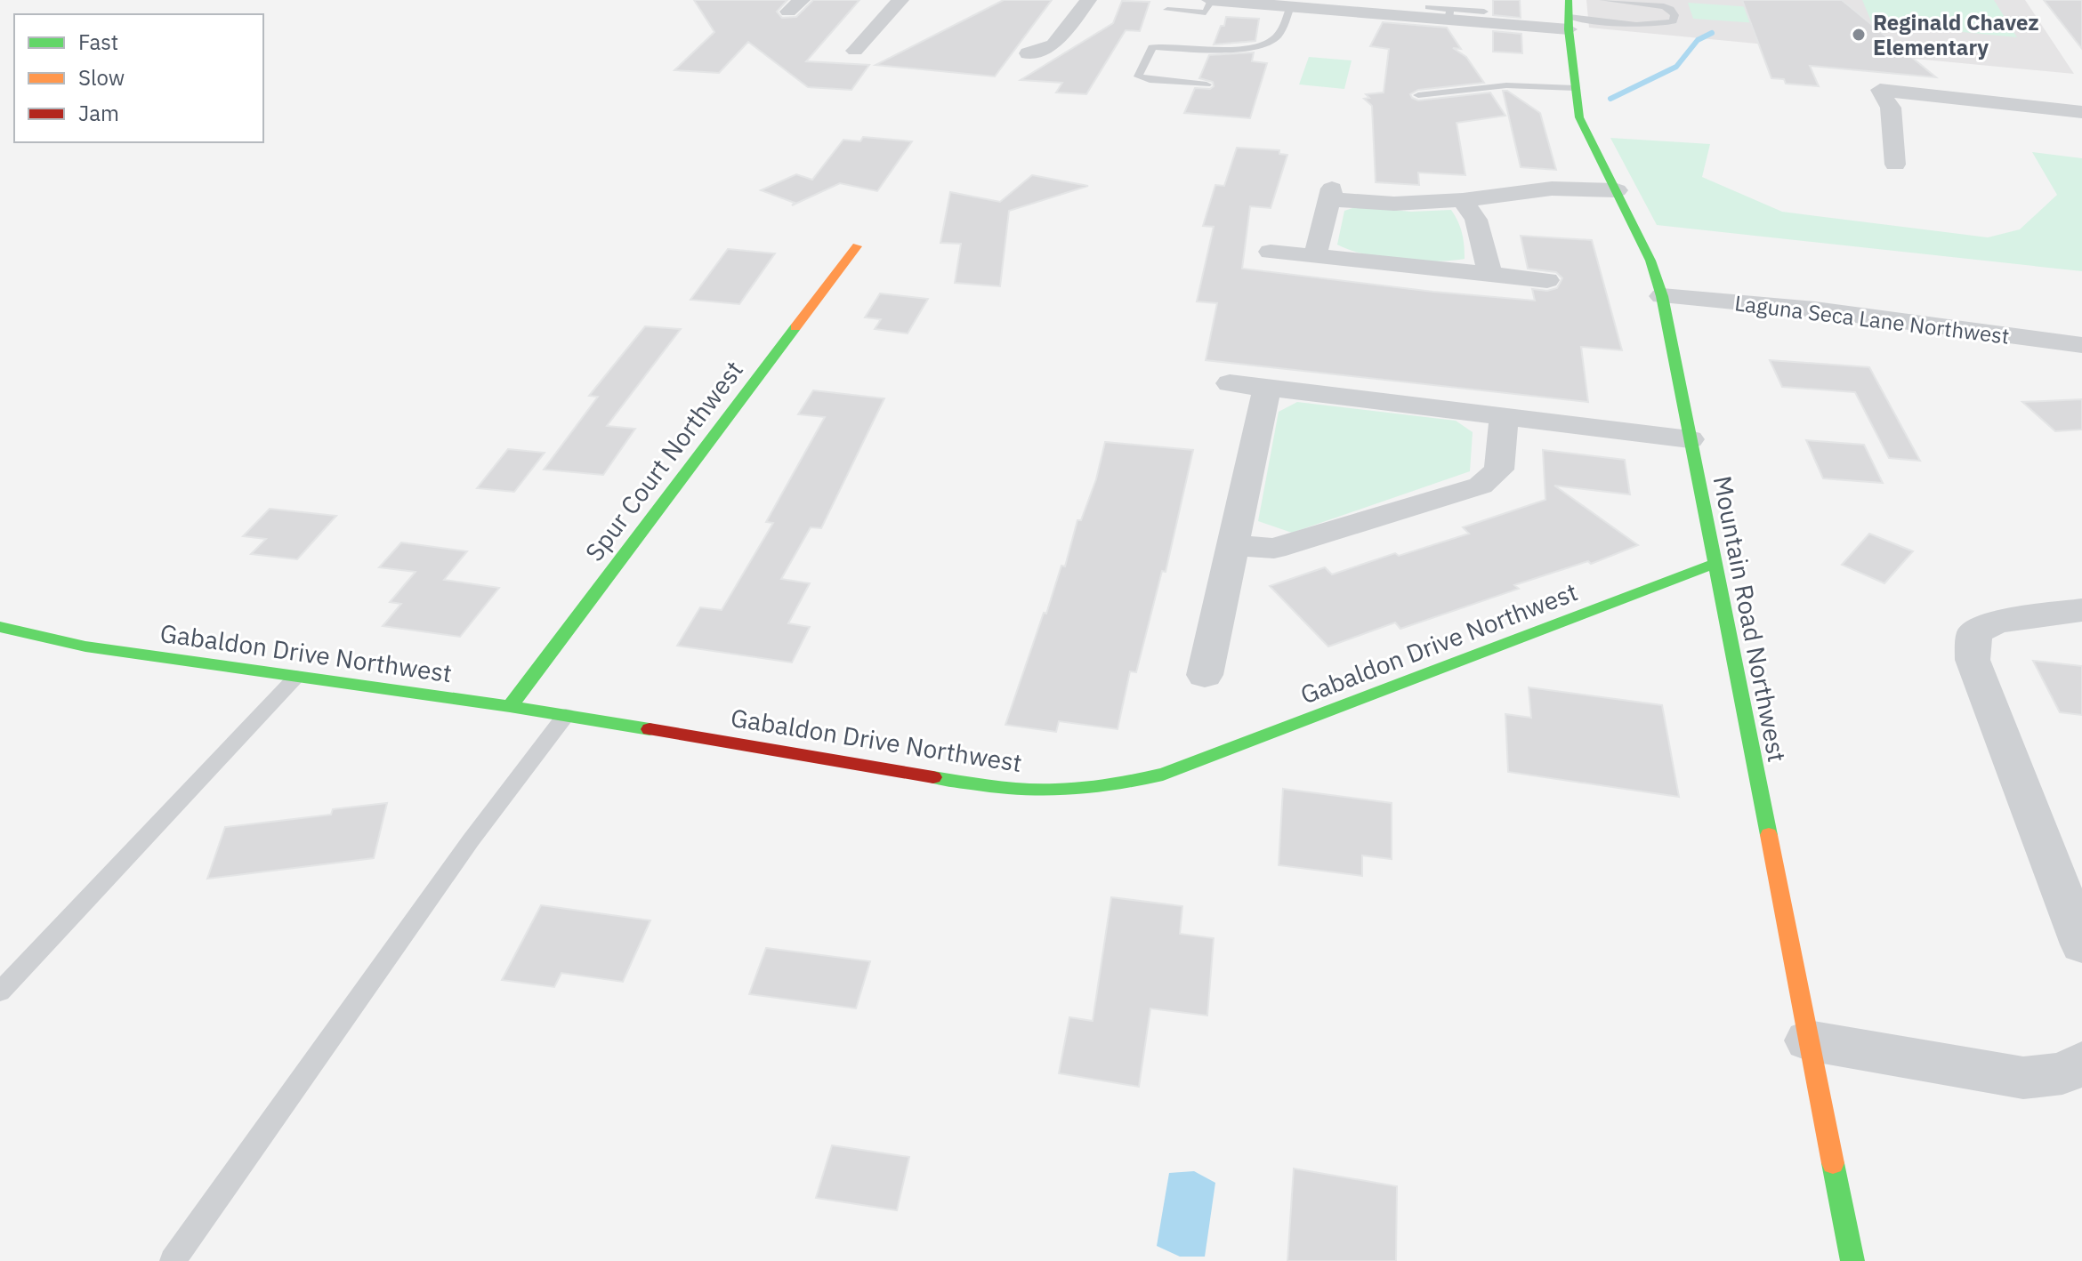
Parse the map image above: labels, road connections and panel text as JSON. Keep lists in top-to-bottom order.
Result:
{
  "streets": {
    "street": [
      "Laguna Seca Lane Northwest",
      "Spur Court Northwest",
      "Mountain Road Northwest",
      "Gabaldon Drive Northwest"
    ]
  },
  "crossings": [
    ["Laguna Seca Lane Northwest", "Mountain Road Northwest"],
    ["Spur Court Northwest", "Gabaldon Drive Northwest"],
    ["Mountain Road Northwest", "Gabaldon Drive Northwest"]
  ],
  "places": ["Reginald Chavez Elementary"],
  "legend": ["Fast", "Slow", "Jam"]
}
